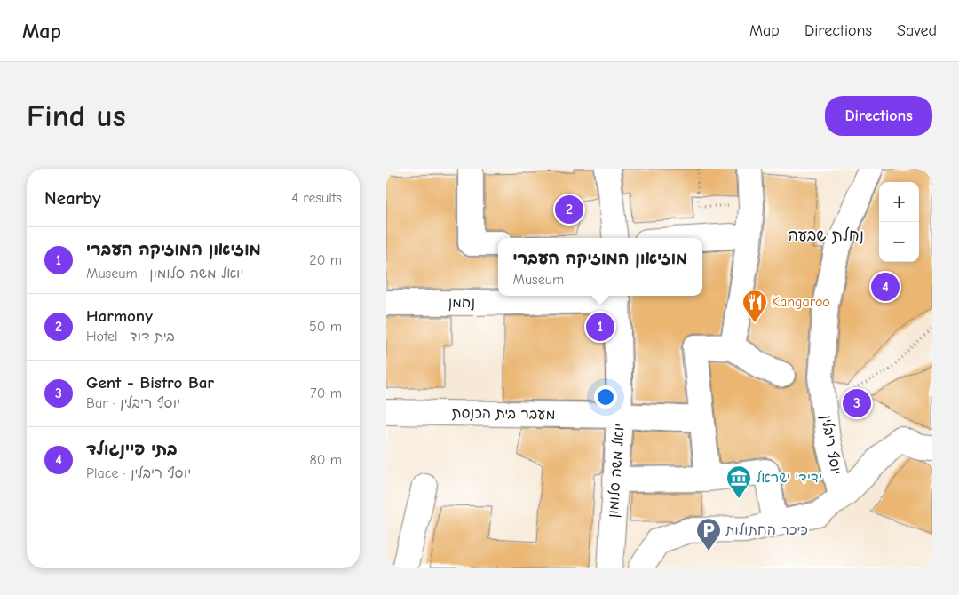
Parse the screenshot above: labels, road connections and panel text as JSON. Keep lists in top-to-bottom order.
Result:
{
  "streets": {
    "street": [
      "נחמן",
      "מעבר בית הכנסת",
      "יוסף ריבלין",
      "יואל משה סלומון"
    ]
  },
  "crossings": [
    ["נחמן", "יואל משה סלומון"],
    ["מעבר בית הכנסת", "יואל משה סלומון"]
  ],
  "districts": ["נחלת שבעה"],
  "places": {
    "restaurant": ["Kangaroo"],
    "museum": ["ידידי ישראל"],
    "parking": ["כיכר החתולות"]
  },
  "page": {
    "header": "Map",
    "nav": ["Map", "Directions", "Saved"],
    "buttons": "Directions",
    "title": "Find us",
    "heading": ["Nearby", "4 results"],
    "map_buttons": ["+", "−"],
    "pins": [
      "2",
      "4",
      "1",
      "3"
    ],
    "list": [
      {
        "mark": "1",
        "name": "מוזיאון המוזיקה העברי",
        "note": "Museum · יואל משה סלומון",
        "value": "20 m"
      },
      {
        "mark": "2",
        "name": "Harmony",
        "note": "Hotel · בית דוד",
        "value": "50 m"
      },
      {
        "mark": "3",
        "name": "Gent - Bistro Bar",
        "note": "Bar · יוסף ריבלין",
        "value": "70 m"
      },
      {
        "mark": "4",
        "name": "בתי פיינגולד",
        "note": "Place · יוסף ריבלין",
        "value": "80 m"
      }
    ],
    "popup": ["מוזיאון המוזיקה העברי", "Museum"]
  }
}
